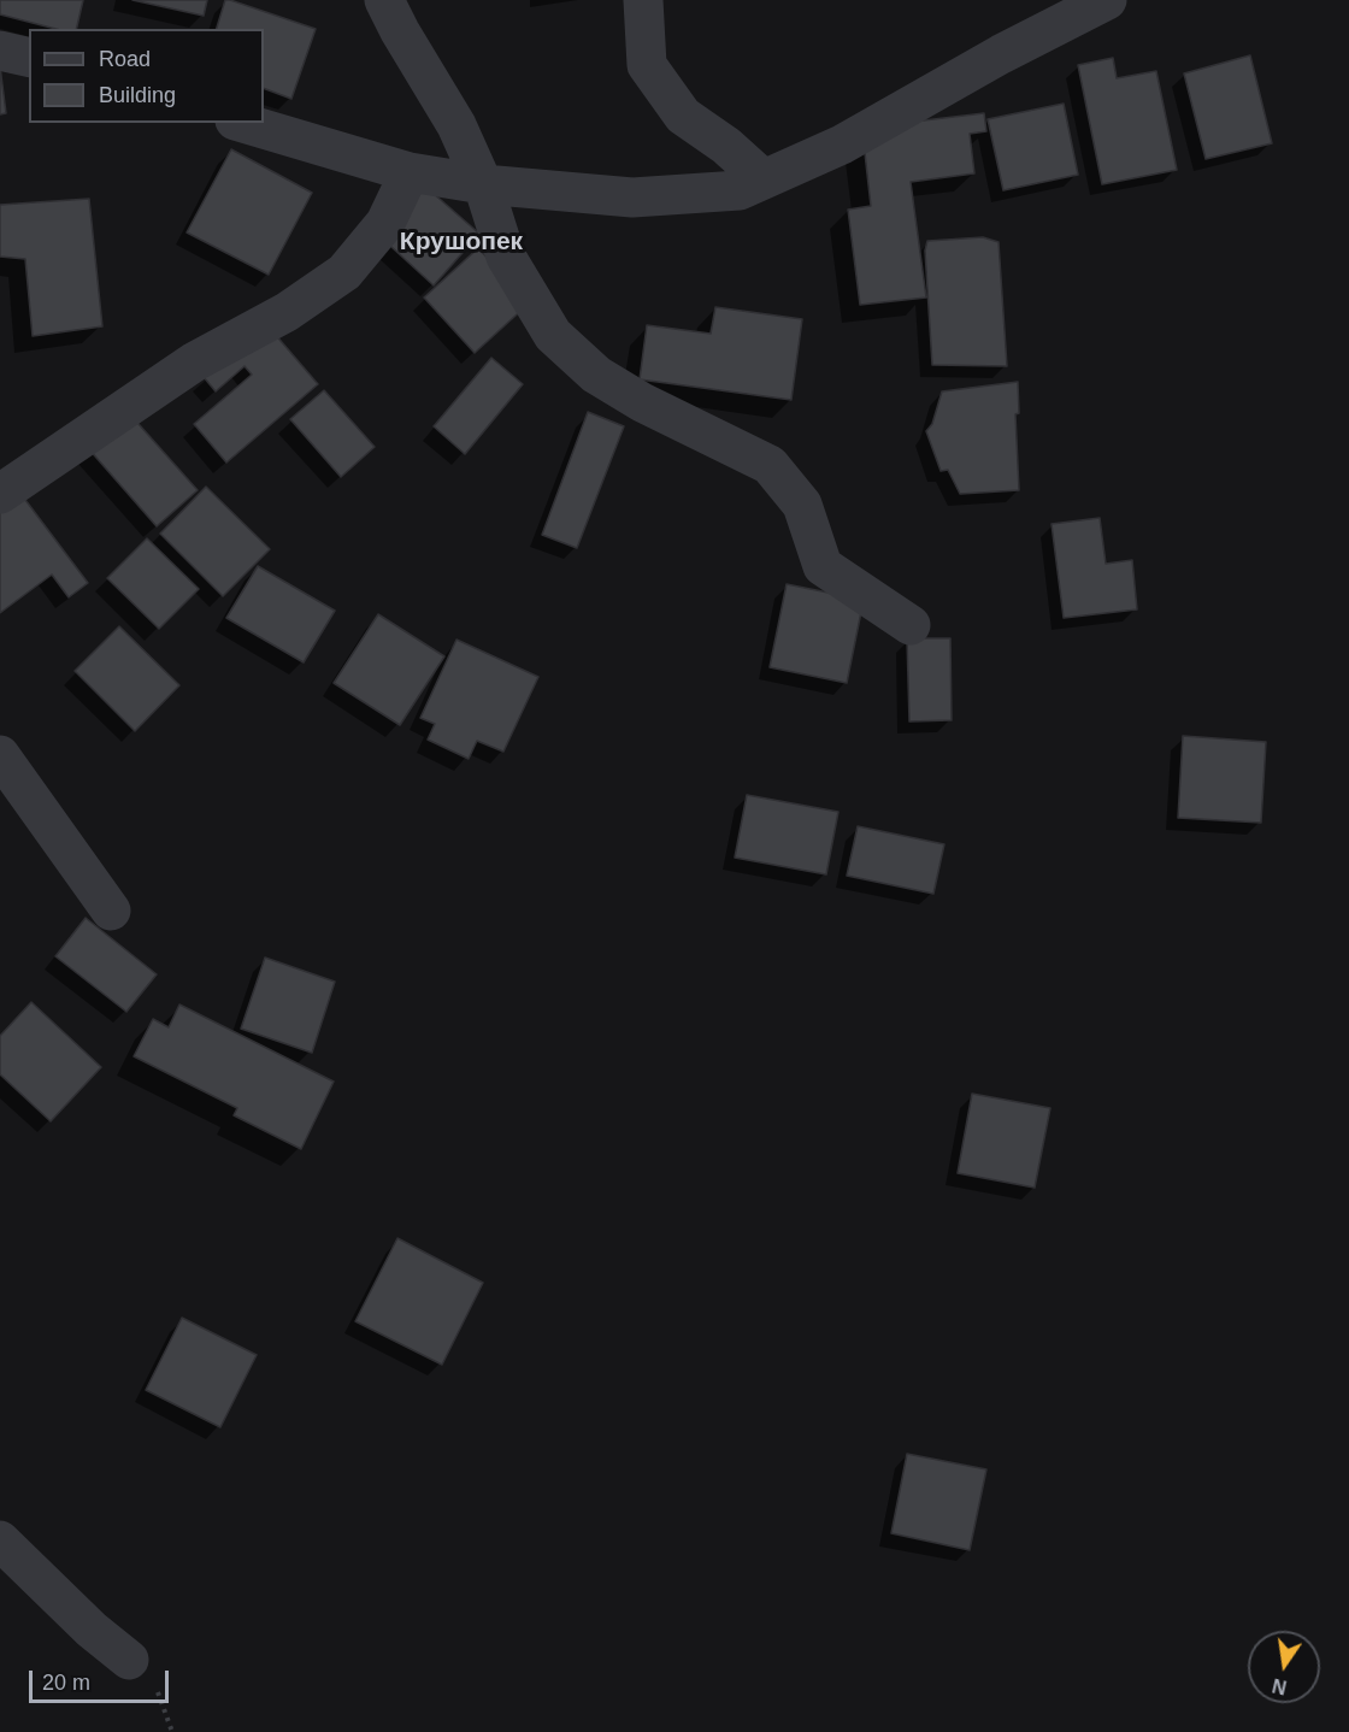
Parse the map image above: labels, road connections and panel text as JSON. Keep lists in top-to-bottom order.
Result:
{
  "districts": ["Крушопек"],
  "legend": ["Road", "Building"],
  "scale_bar": "20 m",
  "north": "bottom"
}
